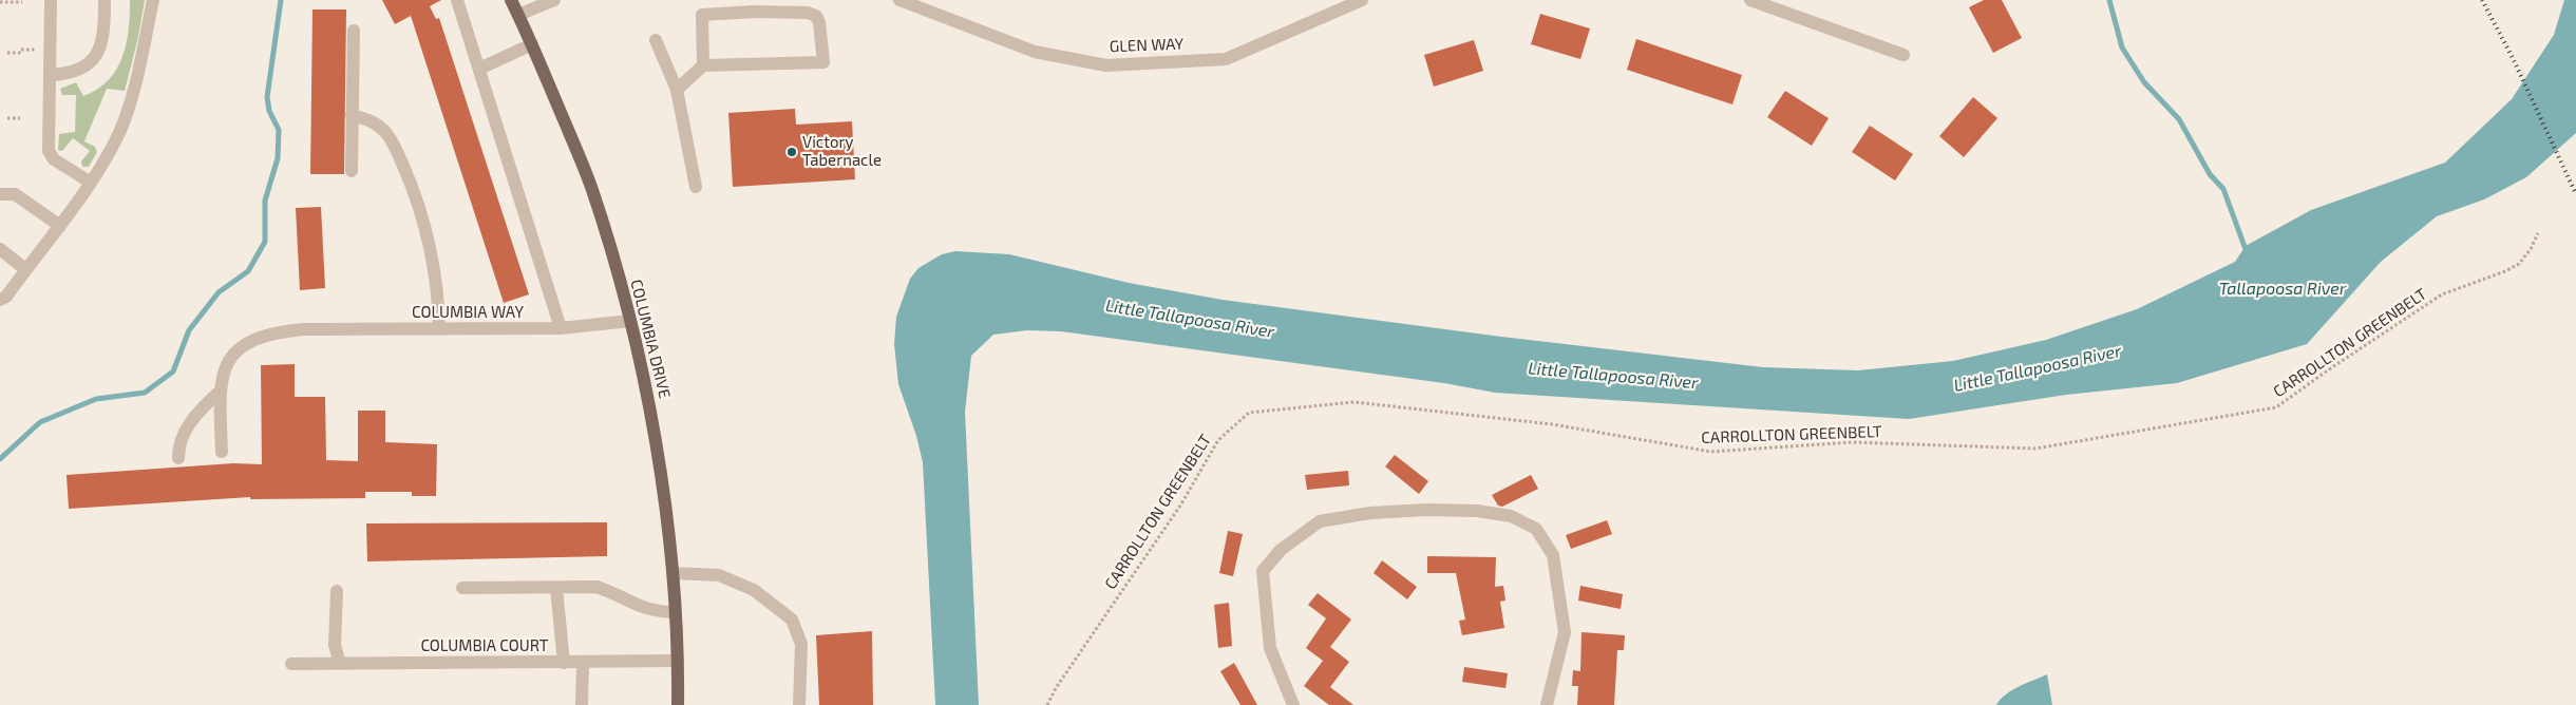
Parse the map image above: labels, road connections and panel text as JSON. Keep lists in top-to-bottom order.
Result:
{
  "streets": {
    "main road": ["COLUMBIA DRIVE"],
    "street": ["GLEN WAY", "COLUMBIA WAY", "COLUMBIA COURT"],
    "path": ["CARROLLTON GREENBELT"]
  },
  "crossings": [
    ["COLUMBIA WAY", "COLUMBIA DRIVE"],
    ["COLUMBIA DRIVE", "COLUMBIA COURT"]
  ],
  "water": ["Tallapoosa River", "Little Tallapoosa River"],
  "places": ["Victory Tabernacle"]
}
